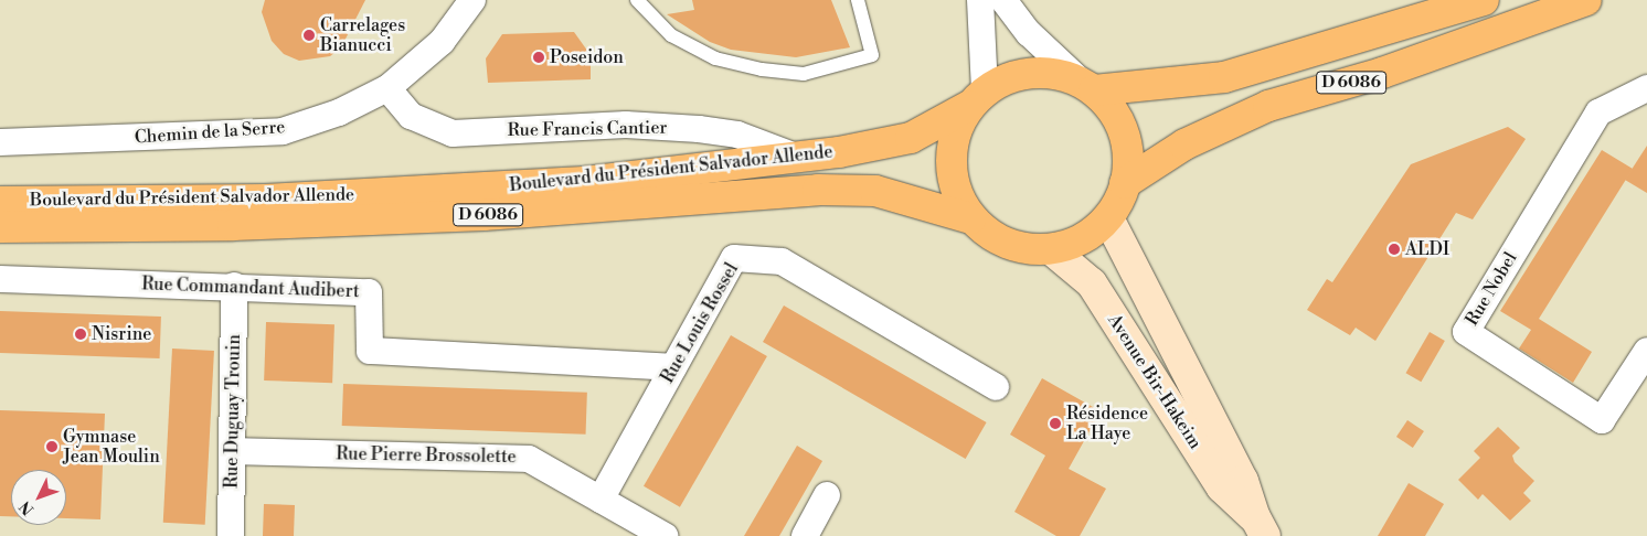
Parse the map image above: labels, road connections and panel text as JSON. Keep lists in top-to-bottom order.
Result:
{
  "streets": {
    "main road": ["D 6086", "Boulevard du Président Salvador Allende", "Avenue Bir-Hakeim"],
    "street": [
      "Rue Francis Cantier",
      "Chemin de la Serre",
      "Rue Commandant Audibert",
      "Rue Nobel",
      "Rue Louis Rossel",
      "Rue Duguay Trouin",
      "Rue Pierre Brossolette"
    ]
  },
  "crossings": [
    ["D 6086", "Boulevard du Président Salvador Allende"],
    ["D 6086", "Avenue Bir-Hakeim"],
    ["Rue Francis Cantier", "Chemin de la Serre"],
    ["Rue Francis Cantier", "Boulevard du Président Salvador Allende"],
    ["Boulevard du Président Salvador Allende", "Avenue Bir-Hakeim"],
    ["Rue Commandant Audibert", "Rue Louis Rossel"],
    ["Rue Commandant Audibert", "Rue Duguay Trouin"],
    ["Rue Louis Rossel", "Rue Pierre Brossolette"],
    ["Rue Duguay Trouin", "Rue Pierre Brossolette"]
  ],
  "places": [
    "Carrelages Bianucci",
    "Poseidon",
    "ALDI",
    "Nisrine",
    "Résidence La Haye",
    "Gymnase Jean Moulin"
  ],
  "north": "bottom left"
}
